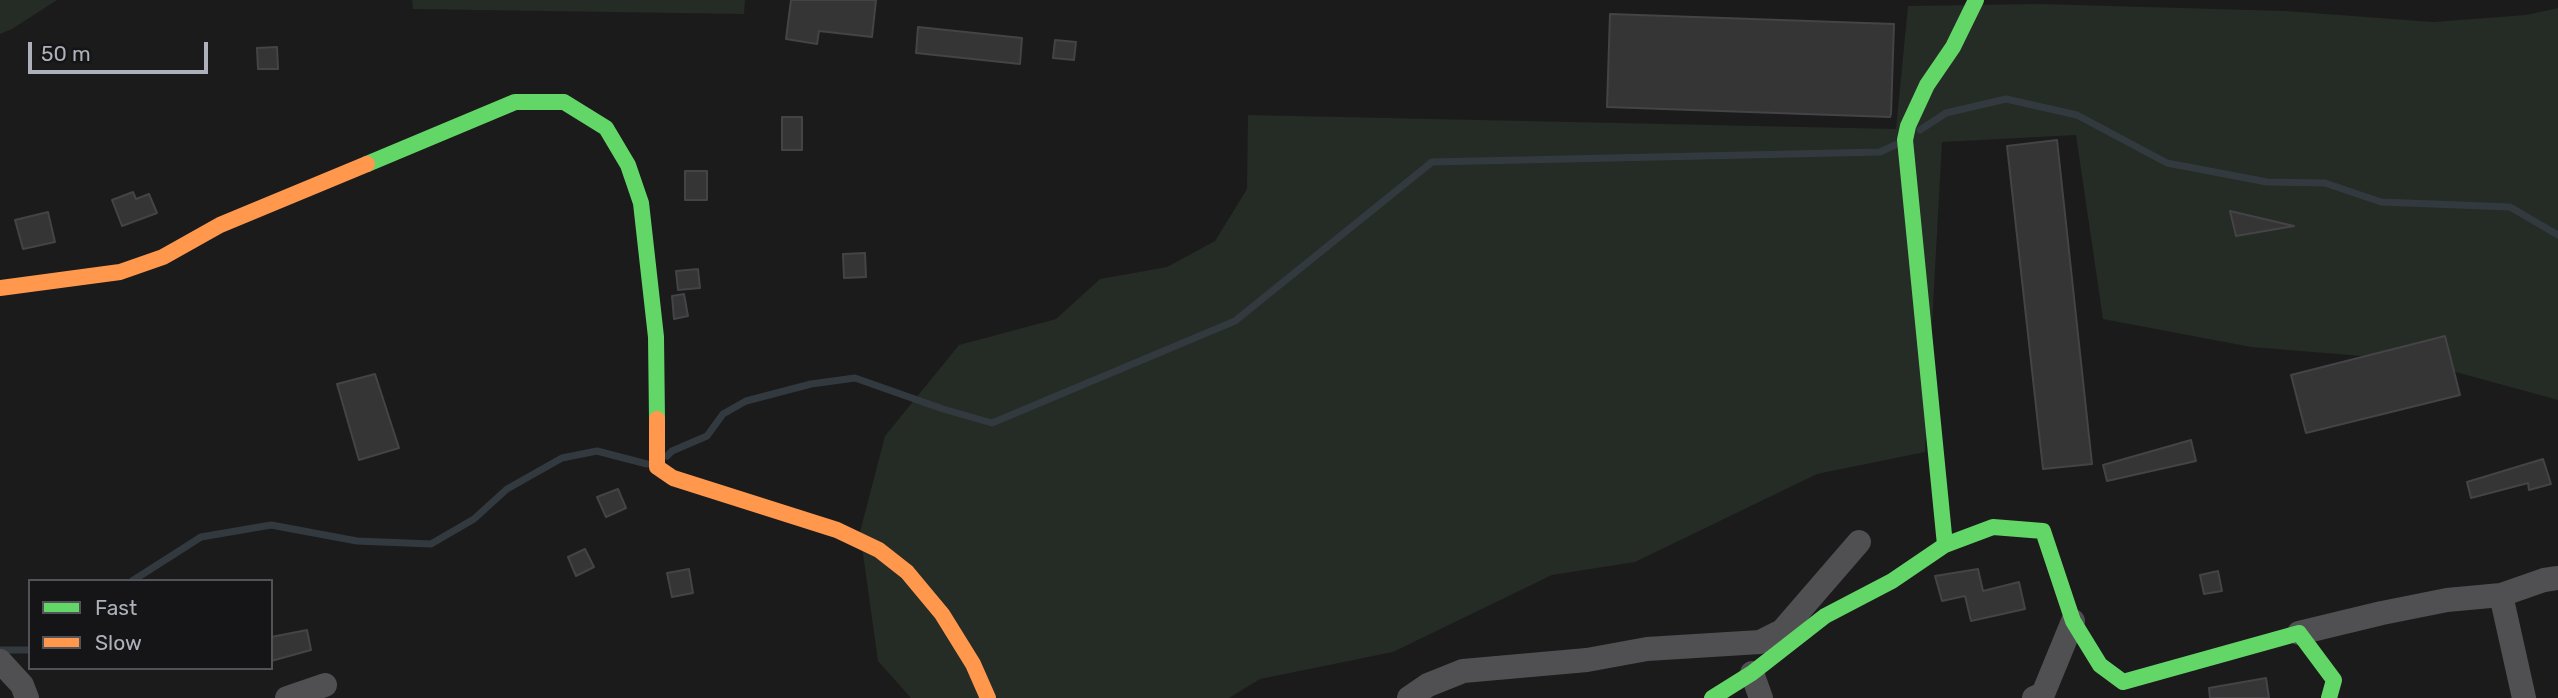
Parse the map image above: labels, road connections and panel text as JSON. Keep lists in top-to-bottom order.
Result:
{
  "legend": ["Fast", "Slow"],
  "scale_bar": "50 m"
}
